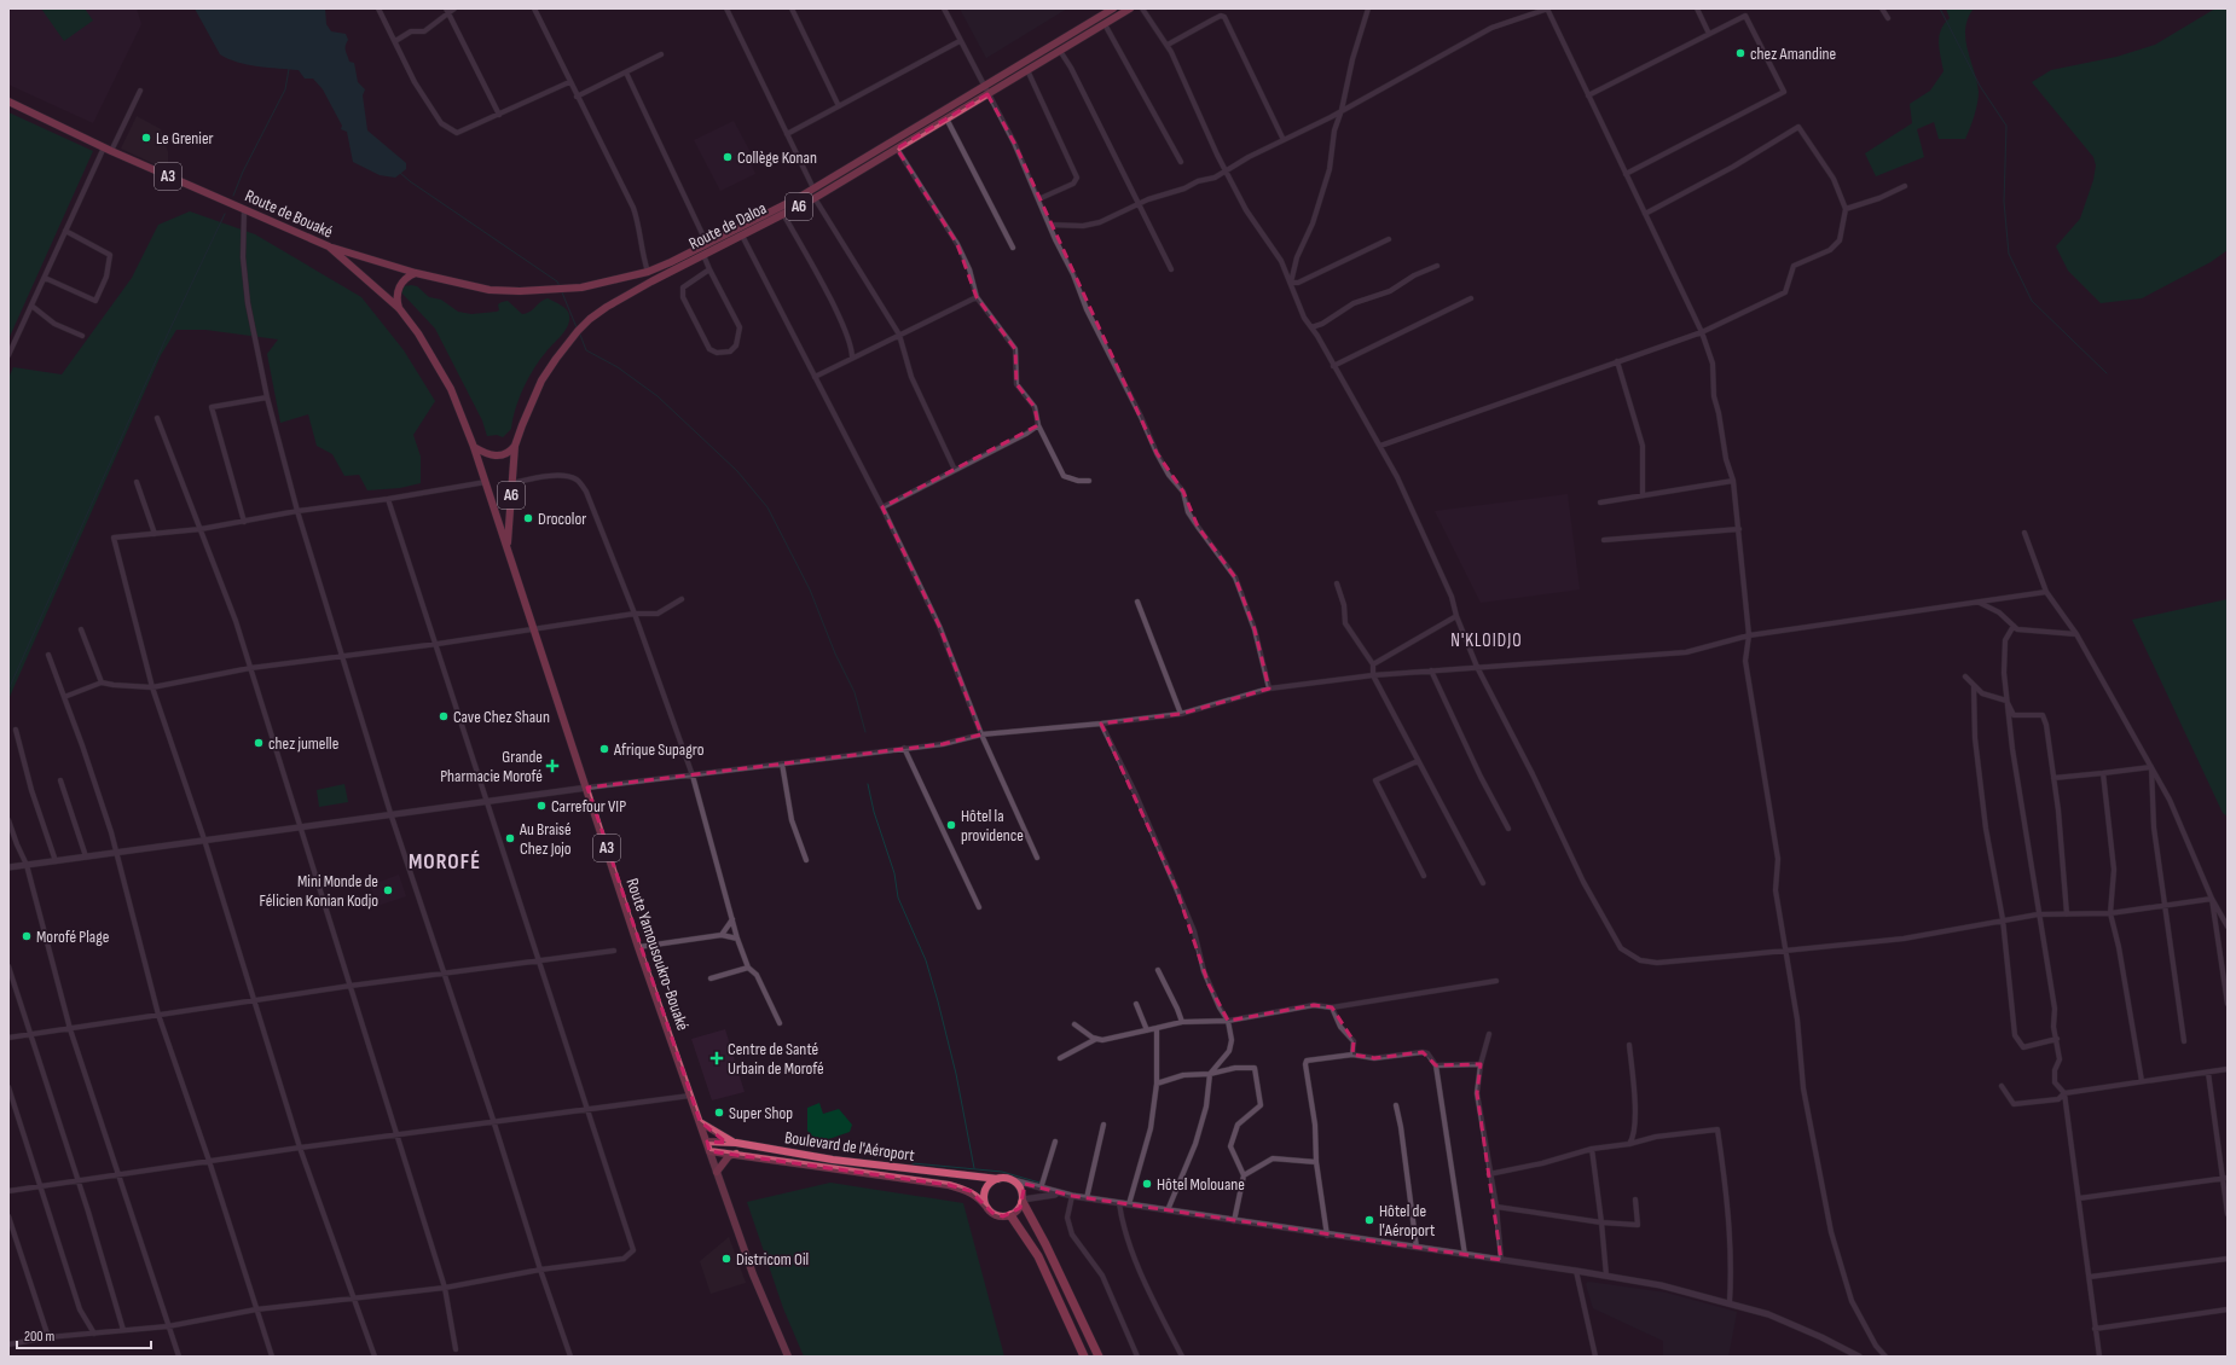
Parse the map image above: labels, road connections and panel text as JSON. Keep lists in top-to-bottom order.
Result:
{
  "streets": {
    "highway": [
      "A3",
      "A6",
      "Route de Bouaké",
      "Route de Daloa",
      "Route Yamousoukro-Bouaké",
      "Boulevard de l'Aéroport"
    ]
  },
  "crossings": [
    ["A6", "Route de Bouaké"],
    ["A6", "Route de Daloa"],
    ["A6", "Route Yamousoukro-Bouaké"],
    ["Route de Bouaké", "Route Yamousoukro-Bouaké"],
    ["Route Yamousoukro-Bouaké", "Boulevard de l'Aéroport"]
  ],
  "districts": ["N'KLOIDJO", "MOROFÉ"],
  "places": {
    "other": [
      "chez Amandine",
      "Le Grenier",
      "Collège Konan",
      "Drocolor",
      "Cave Chez Shaun",
      "chez jumelle",
      "Afrique Supagro",
      "Carrefour VIP",
      "Hôtel la providence",
      "Au Braisé Chez Jojo",
      "Mini Monde de Félicien Konian Kodjo",
      "Morofé Plage",
      "Super Shop",
      "Hôtel Molouane",
      "Hôtel de l'Aéroport",
      "Districom Oil"
    ],
    "health": ["Grande Pharmacie Morofé", "Centre de Santé Urbain de Morofé"]
  },
  "scale_bar": "200 m"
}
